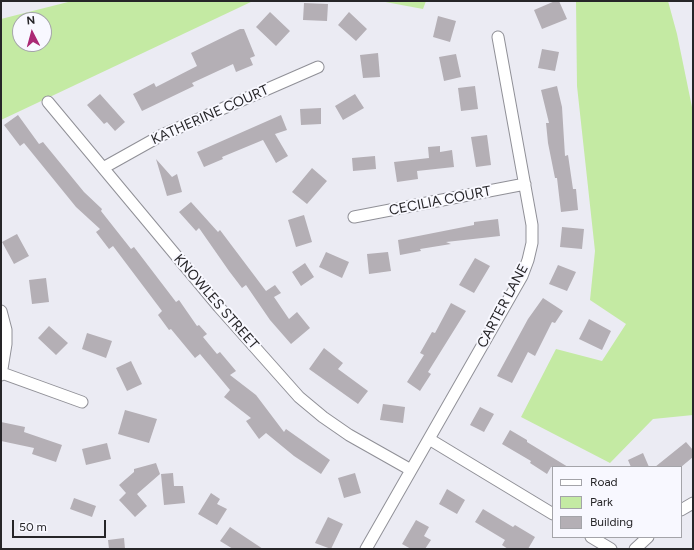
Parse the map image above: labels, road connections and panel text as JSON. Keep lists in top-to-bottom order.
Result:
{
  "streets": {
    "street": [
      "KATHERINE COURT",
      "CECILIA COURT",
      "KNOWLES STREET",
      "CARTER LANE"
    ]
  },
  "crossings": [
    ["KATHERINE COURT", "KNOWLES STREET"],
    ["CECILIA COURT", "CARTER LANE"],
    ["KNOWLES STREET", "CARTER LANE"]
  ],
  "legend": ["Road", "Park", "Building"],
  "scale_bar": "50 m",
  "north": "top"
}
